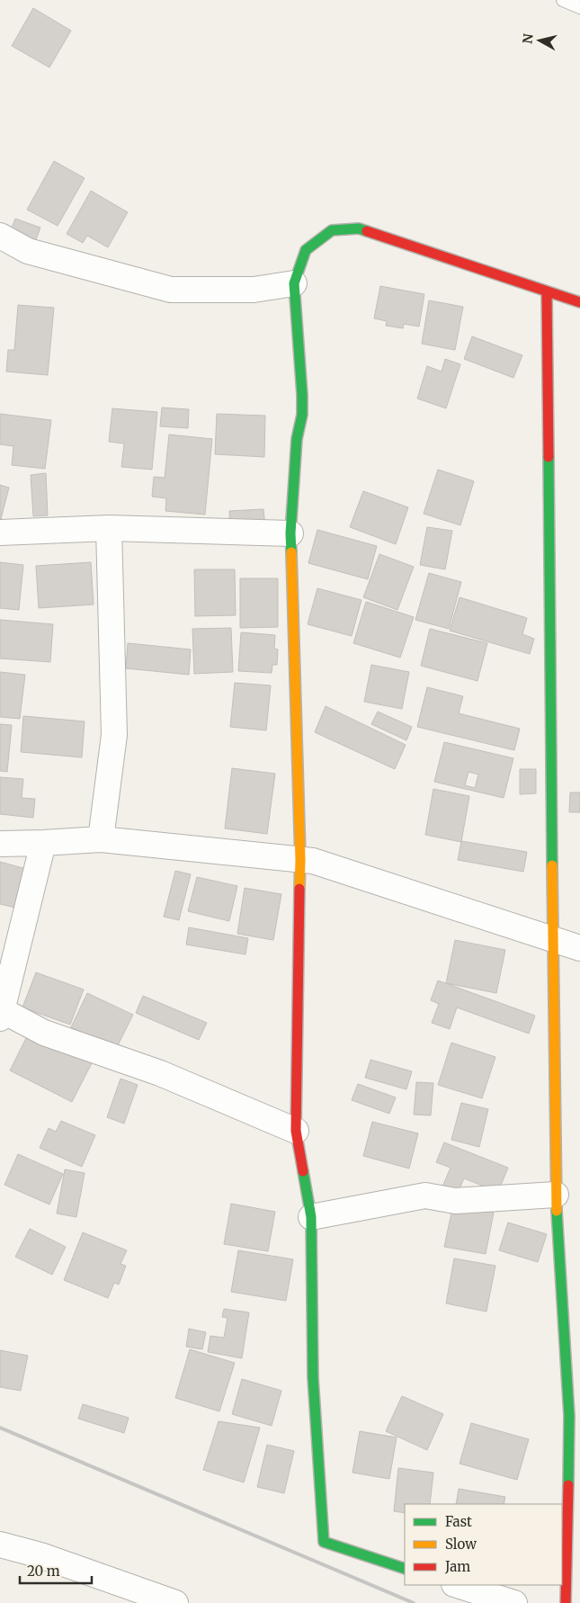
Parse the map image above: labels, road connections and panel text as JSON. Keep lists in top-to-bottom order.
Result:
{
  "legend": ["Fast", "Slow", "Jam"],
  "scale_bar": "20 m",
  "north": "left"
}
